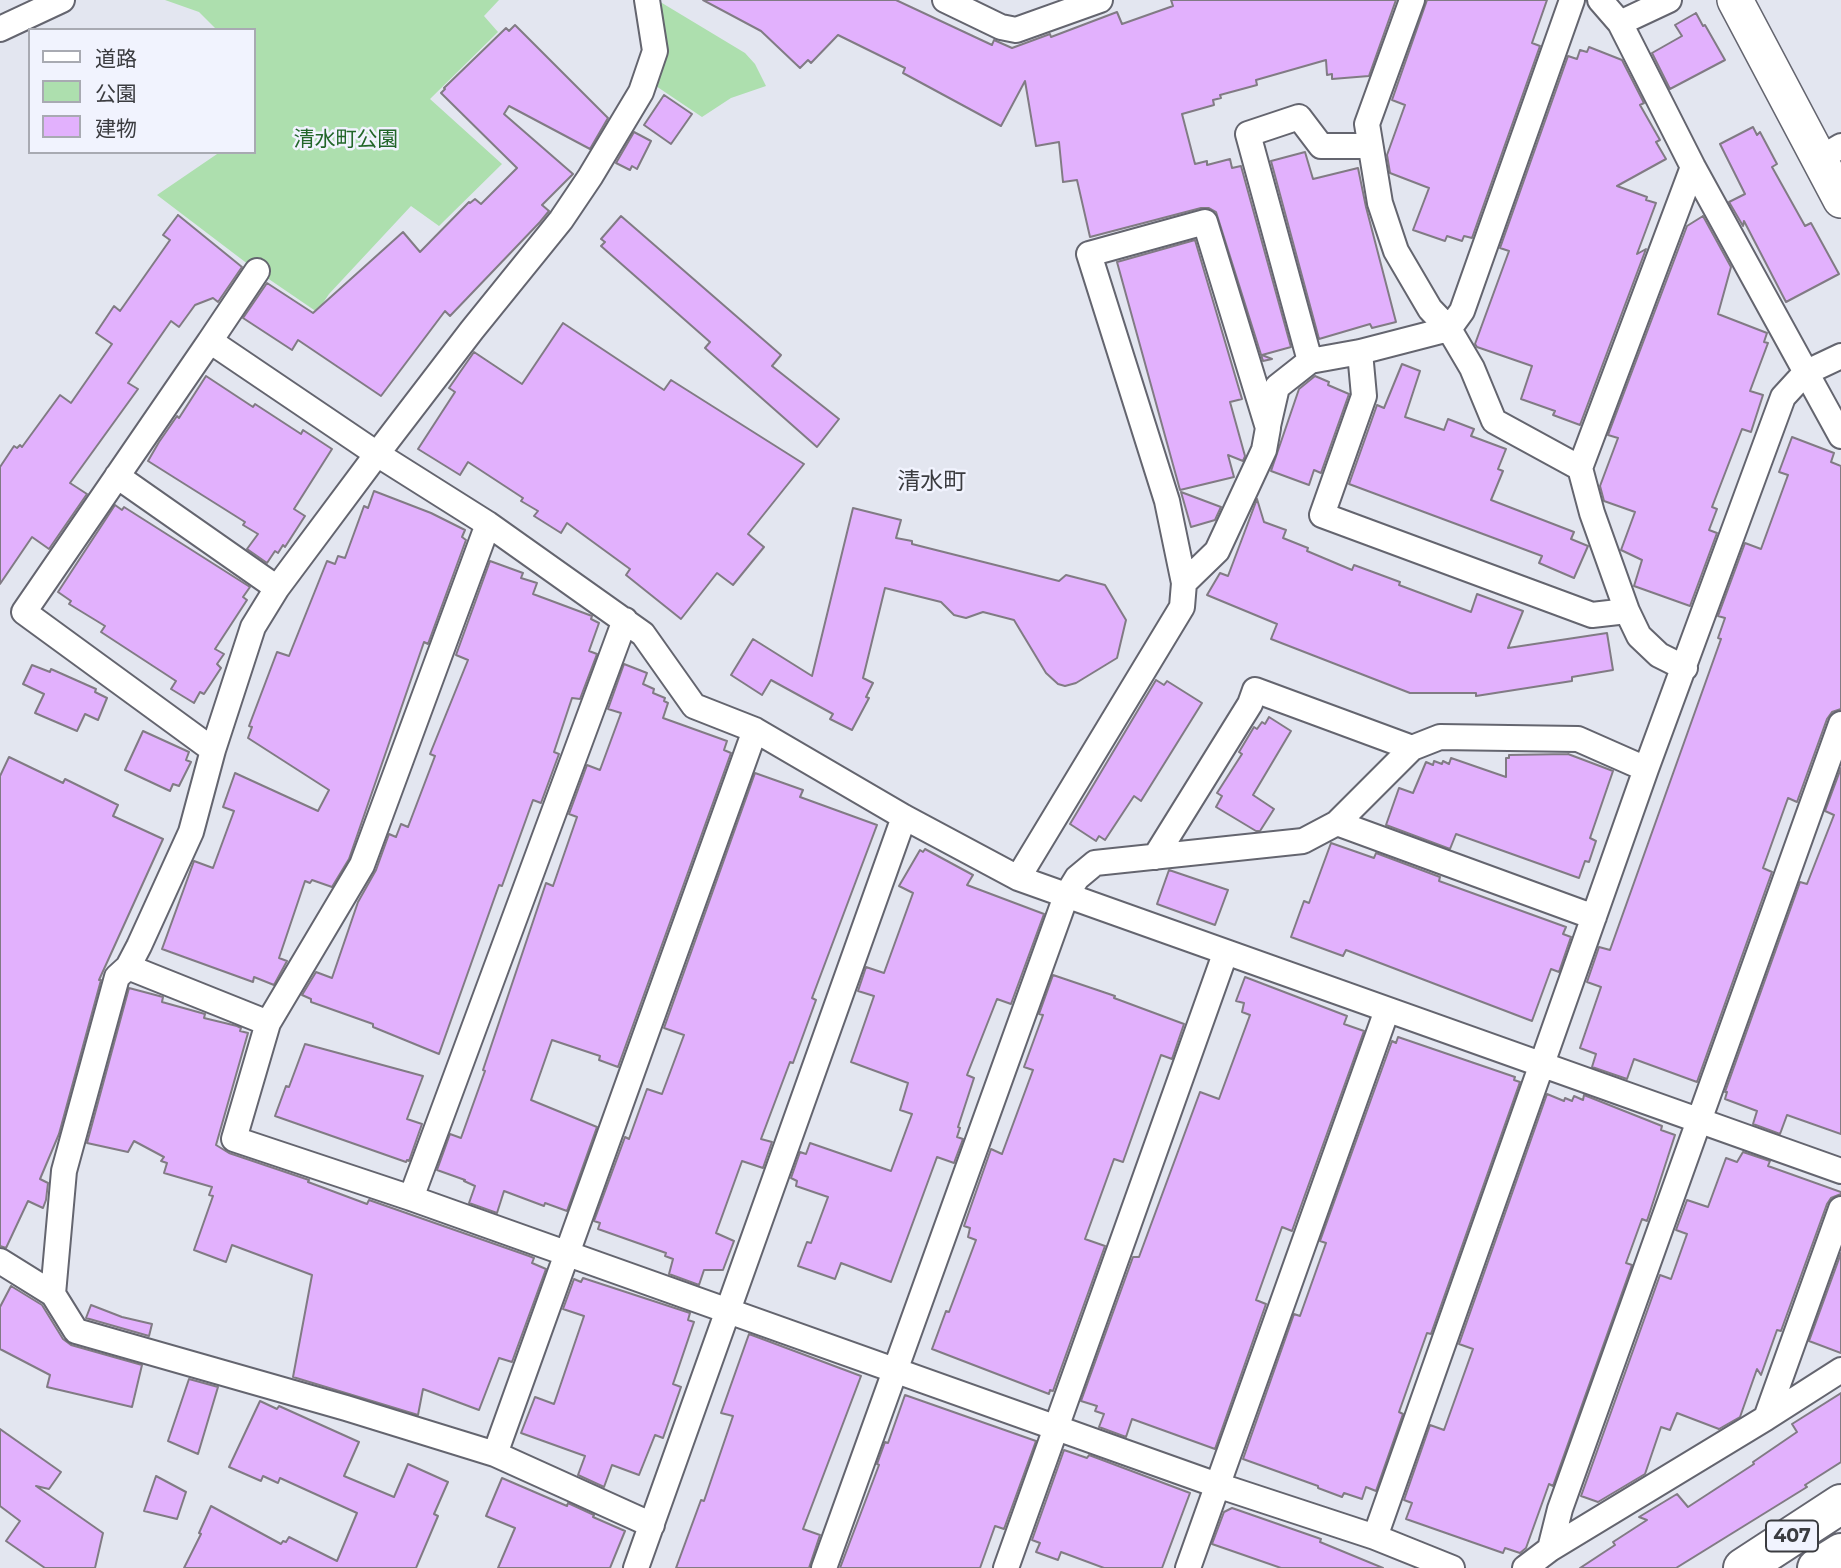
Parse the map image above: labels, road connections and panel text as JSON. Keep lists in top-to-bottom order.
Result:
{
  "streets": {
    "highway": ["407"]
  },
  "districts": ["清水町"],
  "parks": ["清水町公園"],
  "legend": ["道路", "公園", "建物"]
}
